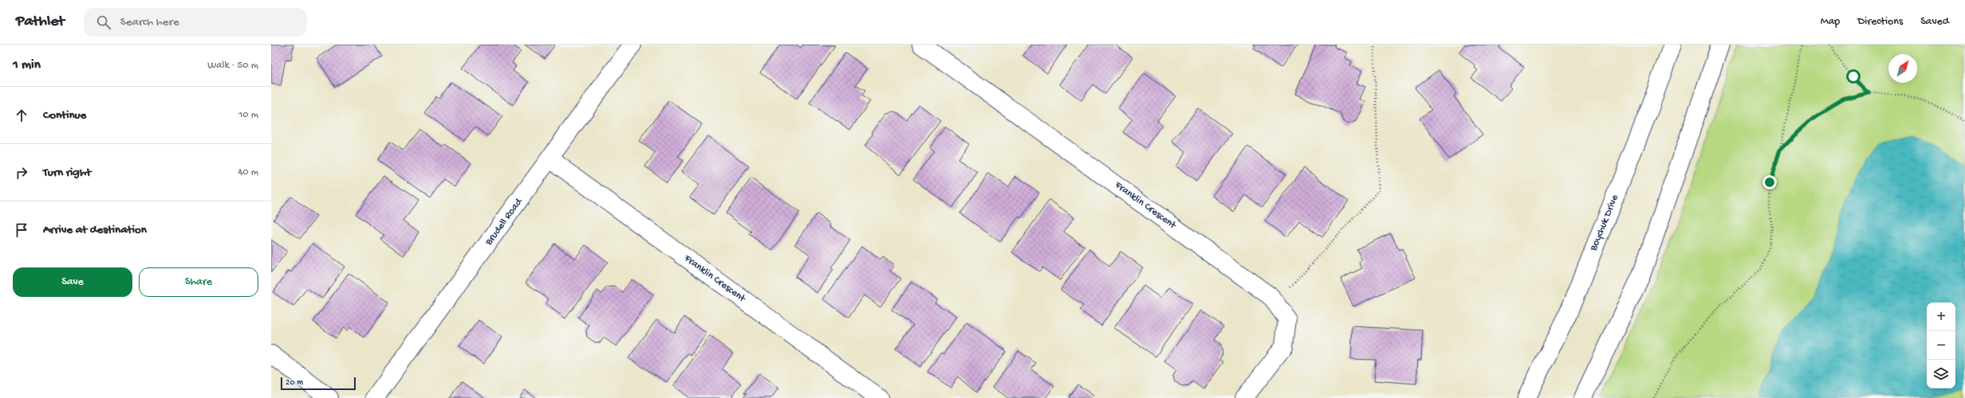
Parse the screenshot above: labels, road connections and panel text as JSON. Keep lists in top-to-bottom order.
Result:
{
  "streets": {
    "street": ["Franklin Crescent", "Brudell Road", "Boychuk Drive"]
  },
  "crossings": [
    ["Franklin Crescent", "Brudell Road"]
  ],
  "scale_bar": "20 m",
  "north": "top right",
  "page": {
    "header": "Pathlet",
    "search": "Search here",
    "nav": ["Map", "Directions", "Saved"],
    "heading": ["1 min", "Walk · 50 m"],
    "list": [
      ["Continue", "10 m"],
      ["Turn right", "40 m"],
      "Arrive at destination"
    ],
    "buttons": ["Save", "Share"],
    "map_buttons": ["+", "−"],
    "scale": "20 m"
  }
}
